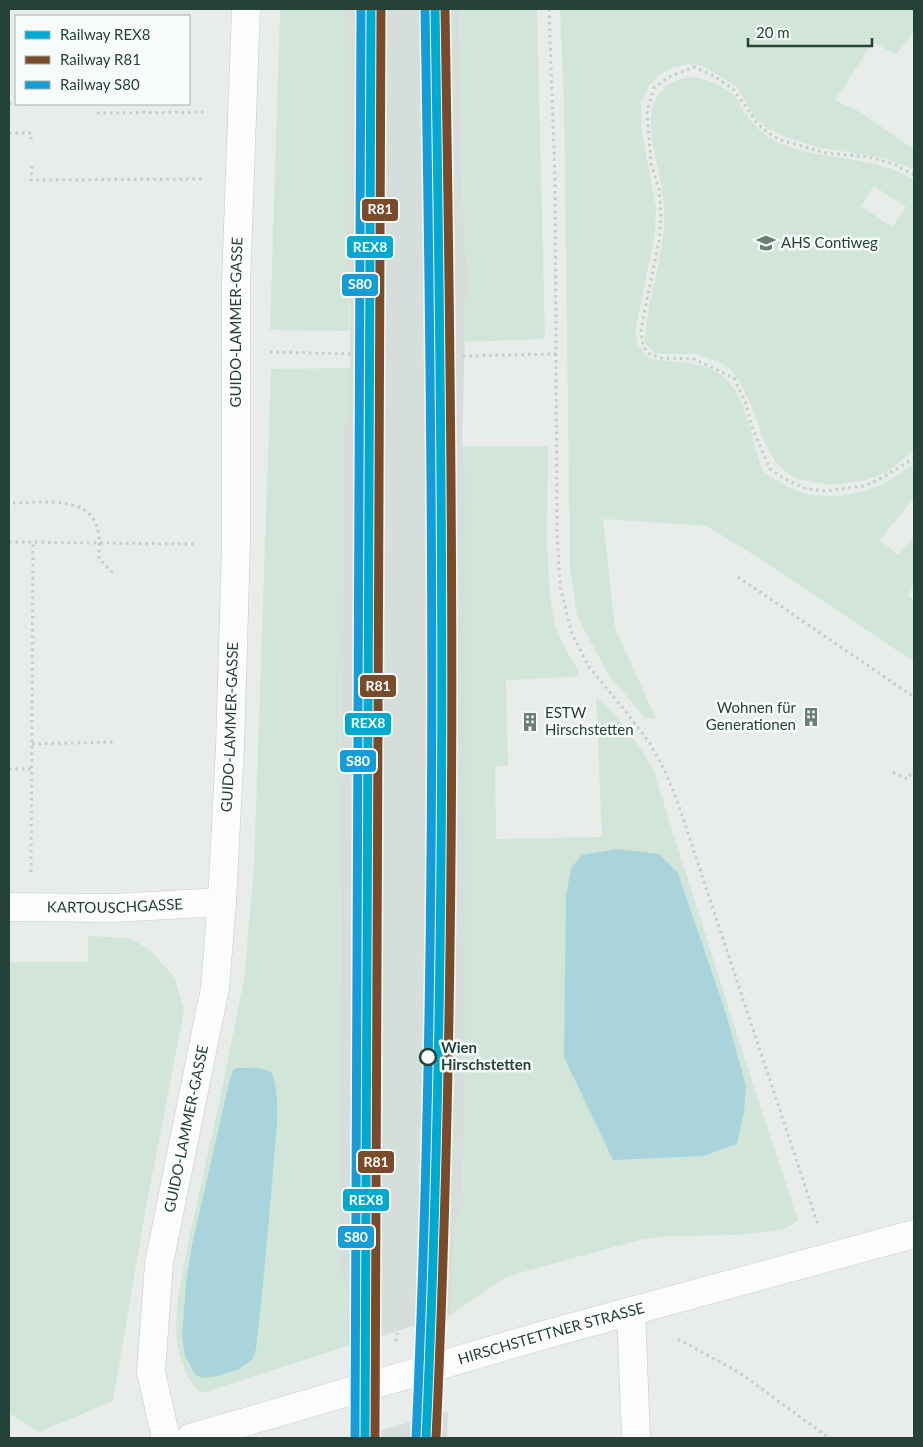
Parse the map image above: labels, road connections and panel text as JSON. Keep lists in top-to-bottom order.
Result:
{
  "streets": {
    "street": ["GUIDO-LAMMER-GASSE", "KARTOUSCHGASSE", "HIRSCHSTETTNER STRASSE"]
  },
  "crossings": [
    ["GUIDO-LAMMER-GASSE", "KARTOUSCHGASSE"]
  ],
  "places": {
    "school or university": ["AHS Contiweg"],
    "building": ["Wohnen für Generationen", "ESTW Hirschstetten"],
    "other": ["Wien Hirschstetten"]
  },
  "lines": ["rail line REX8", "rail line R81", "rail line S80"],
  "legend": ["Railway REX8", "Railway R81", "Railway S80"],
  "scale_bar": "20 m"
}
